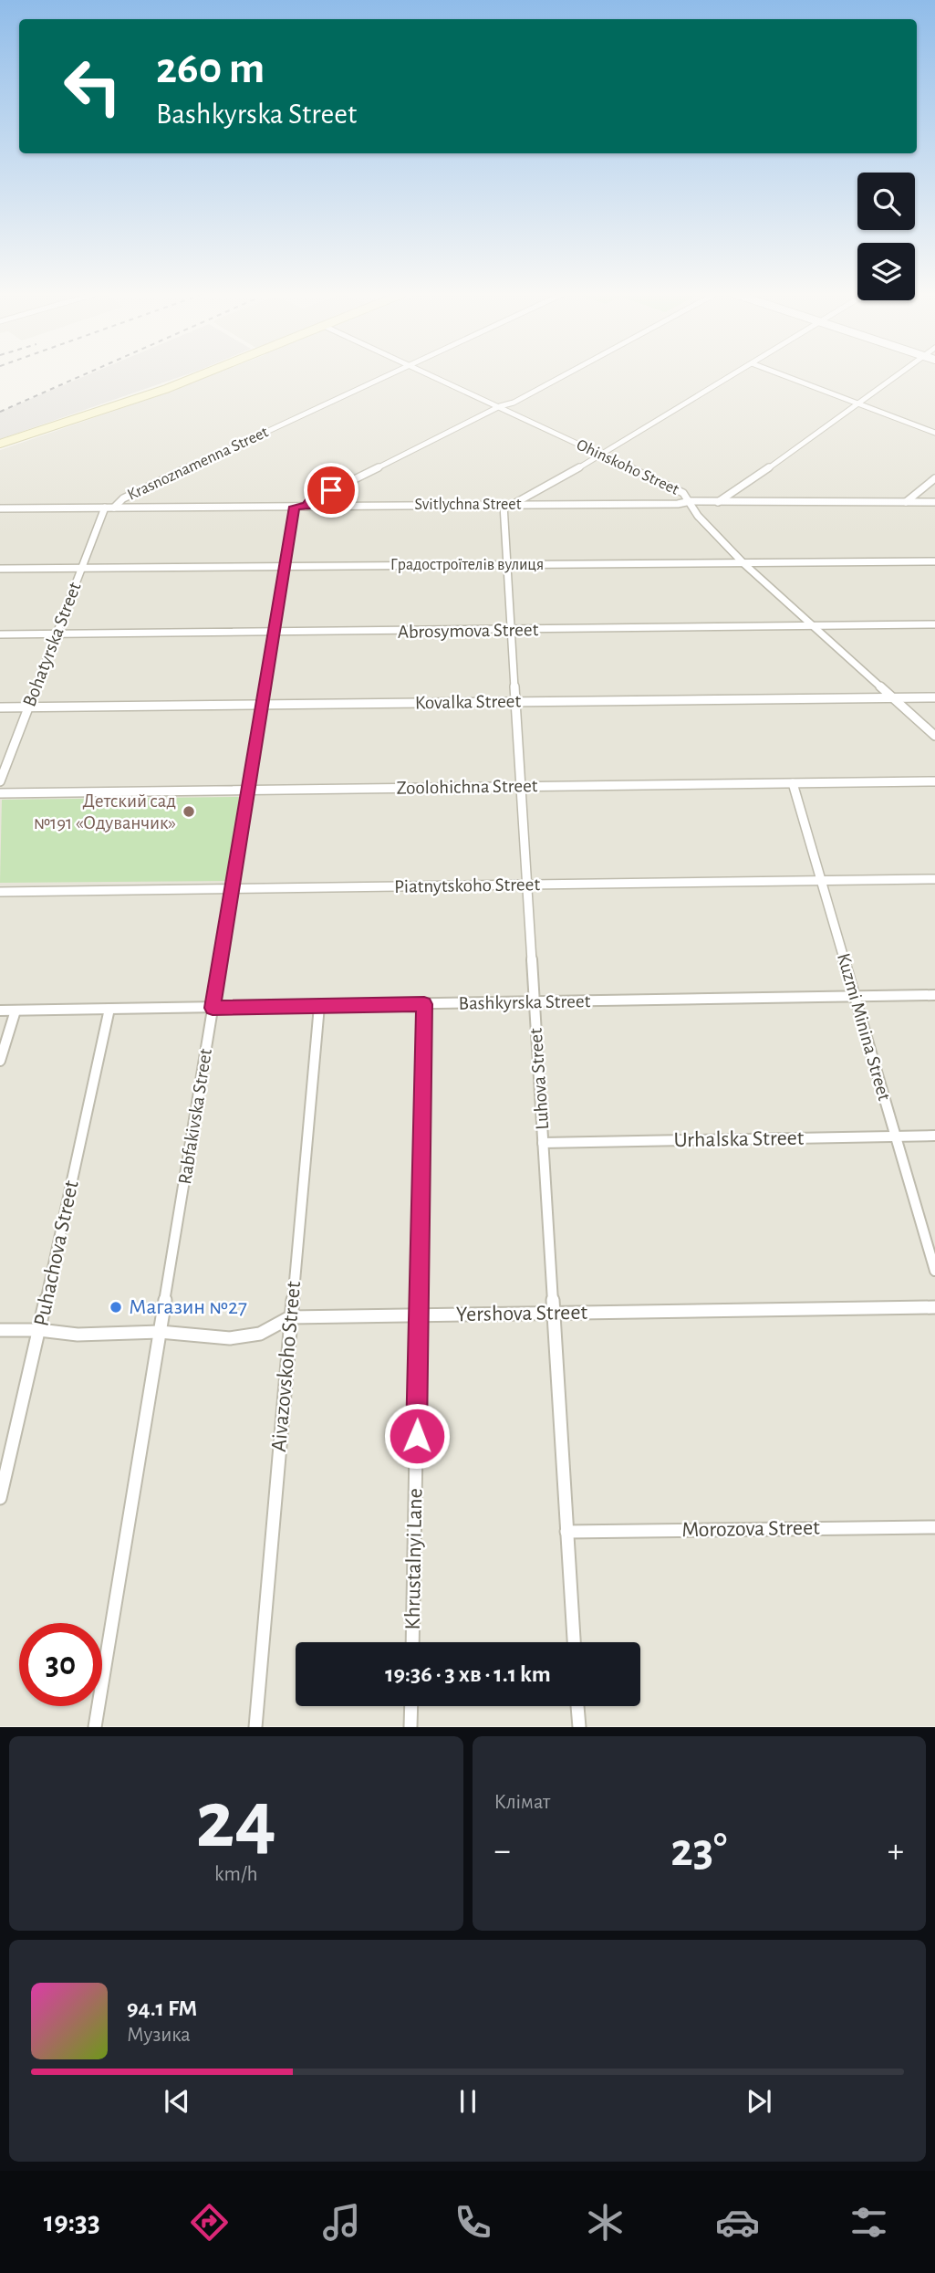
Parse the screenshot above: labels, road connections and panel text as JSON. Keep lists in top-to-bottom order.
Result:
{
  "streets": {
    "street": [
      "Krasnoznamenna Street",
      "Ohinskoho Street",
      "Svitlychna Street",
      "Градостроїтелiв вулиця",
      "Abrosymova Street",
      "Bohatyrska Street",
      "Kovalka Street",
      "Zoolohichna Street",
      "Piatnytskoho Street",
      "Bashkyrska Street",
      "Kuzmi Minina Street",
      "Luhova Street",
      "Rabfakivska Street",
      "Urhalska Street",
      "Puhachova Street",
      "Yershova Street",
      "Aivazovskoho Street",
      "Morozova Street",
      "Khrustalnyi Lane"
    ]
  },
  "crossings": [
    ["Krasnoznamenna Street", "Svitlychna Street"],
    ["Ohinskoho Street", "Svitlychna Street"],
    ["Ohinskoho Street", "Градостроїтелiв вулиця"],
    ["Ohinskoho Street", "Abrosymova Street"],
    ["Ohinskoho Street", "Kovalka Street"],
    ["Svitlychna Street", "Bohatyrska Street"],
    ["Svitlychna Street", "Luhova Street"],
    ["Svitlychna Street", "Rabfakivska Street"],
    ["Градостроїтелiв вулиця", "Bohatyrska Street"],
    ["Градостроїтелiв вулиця", "Luhova Street"],
    ["Градостроїтелiв вулиця", "Rabfakivska Street"],
    ["Abrosymova Street", "Bohatyrska Street"],
    ["Abrosymova Street", "Luhova Street"],
    ["Abrosymova Street", "Rabfakivska Street"],
    ["Bohatyrska Street", "Kovalka Street"],
    ["Kovalka Street", "Luhova Street"],
    ["Kovalka Street", "Rabfakivska Street"],
    ["Zoolohichna Street", "Kuzmi Minina Street"],
    ["Zoolohichna Street", "Luhova Street"],
    ["Zoolohichna Street", "Rabfakivska Street"],
    ["Piatnytskoho Street", "Kuzmi Minina Street"],
    ["Piatnytskoho Street", "Luhova Street"],
    ["Piatnytskoho Street", "Rabfakivska Street"],
    ["Bashkyrska Street", "Kuzmi Minina Street"],
    ["Bashkyrska Street", "Luhova Street"],
    ["Bashkyrska Street", "Rabfakivska Street"],
    ["Bashkyrska Street", "Puhachova Street"],
    ["Bashkyrska Street", "Aivazovskoho Street"],
    ["Bashkyrska Street", "Khrustalnyi Lane"],
    ["Kuzmi Minina Street", "Urhalska Street"],
    ["Luhova Street", "Urhalska Street"],
    ["Luhova Street", "Yershova Street"],
    ["Luhova Street", "Morozova Street"],
    ["Rabfakivska Street", "Yershova Street"],
    ["Puhachova Street", "Yershova Street"],
    ["Yershova Street", "Aivazovskoho Street"],
    ["Yershova Street", "Khrustalnyi Lane"]
  ],
  "places": ["Детский сад №191 «Одуванчик»", "Магазин №27"],
  "page": {
    "turn": ["260 m", "Bashkyrska Street"],
    "limit": "30",
    "trip": "19:36 · 3 хв · 1.1 km",
    "tile": [
      ["24", "km/h"],
      "Клімат"
    ],
    "heat": ["−", "23°", "+"],
    "song": ["94.1 FM", "Музика"],
    "tabs": "19:33"
  }
}
